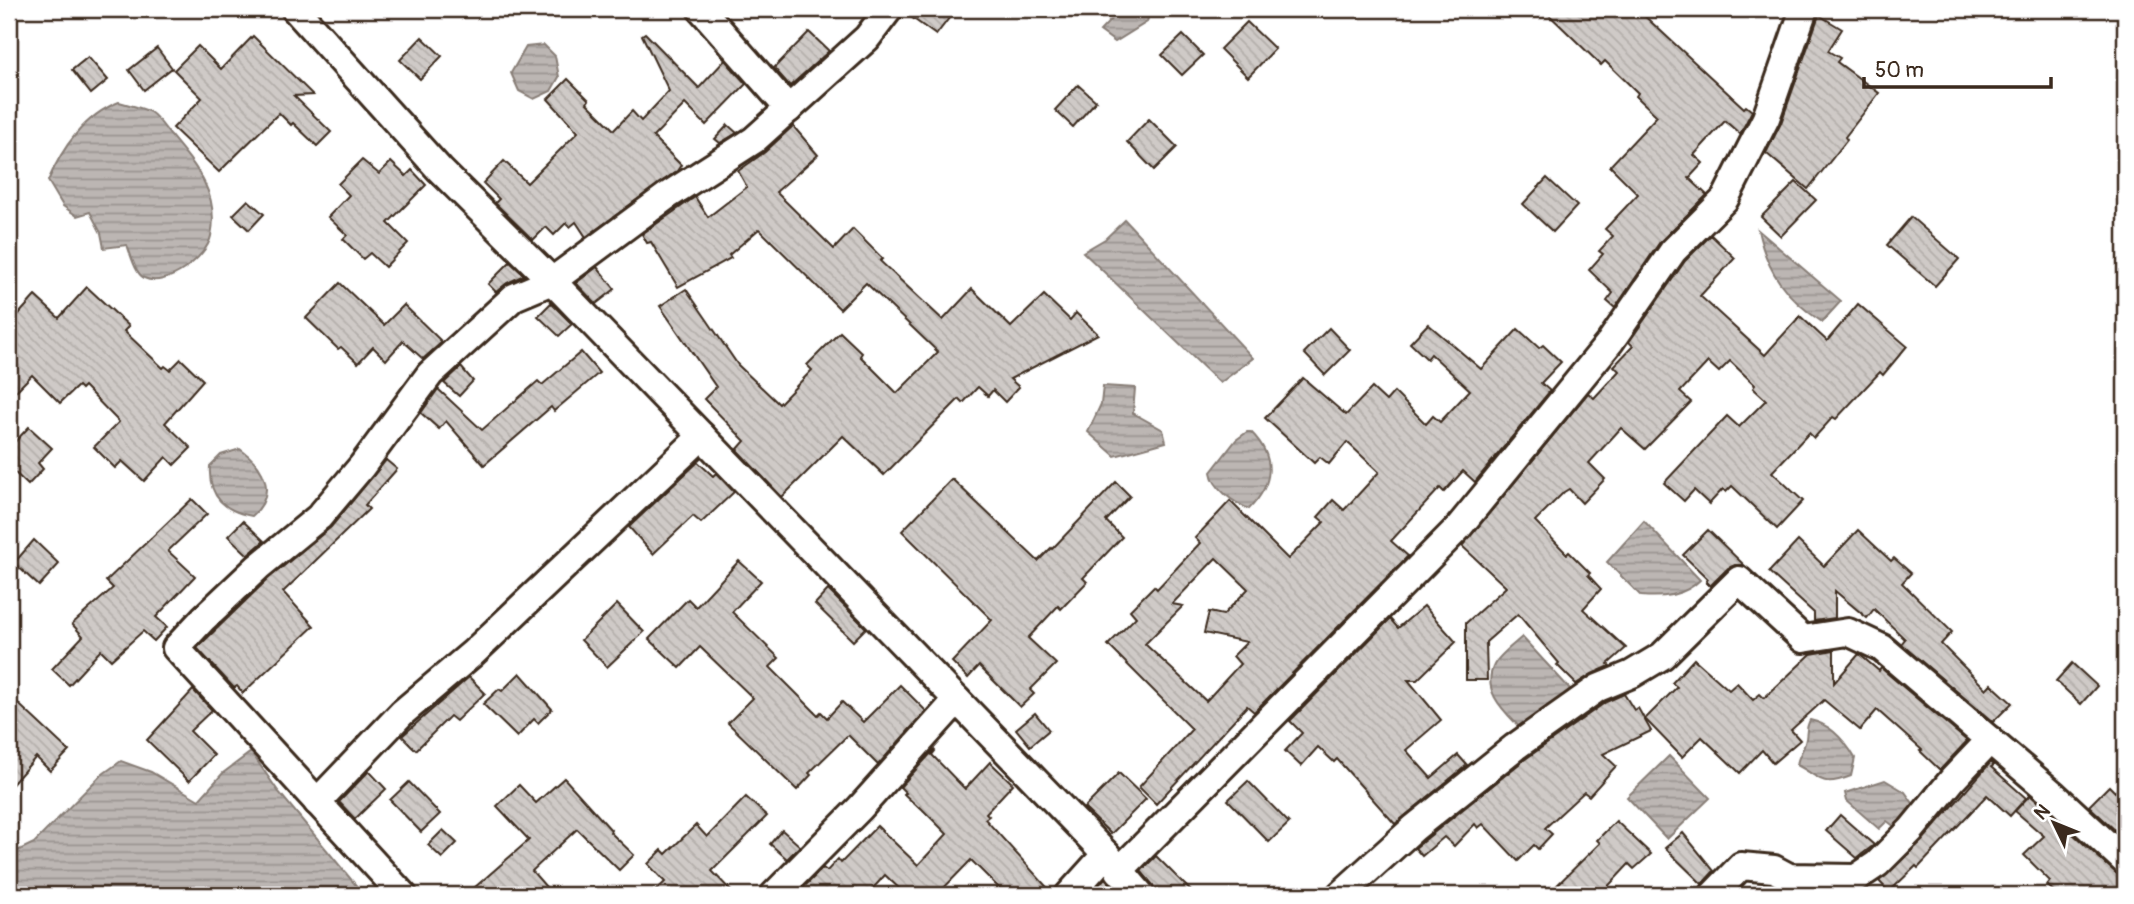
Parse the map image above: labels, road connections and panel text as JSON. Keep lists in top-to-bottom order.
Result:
{
  "scale_bar": "50 m",
  "north": "top left"
}
